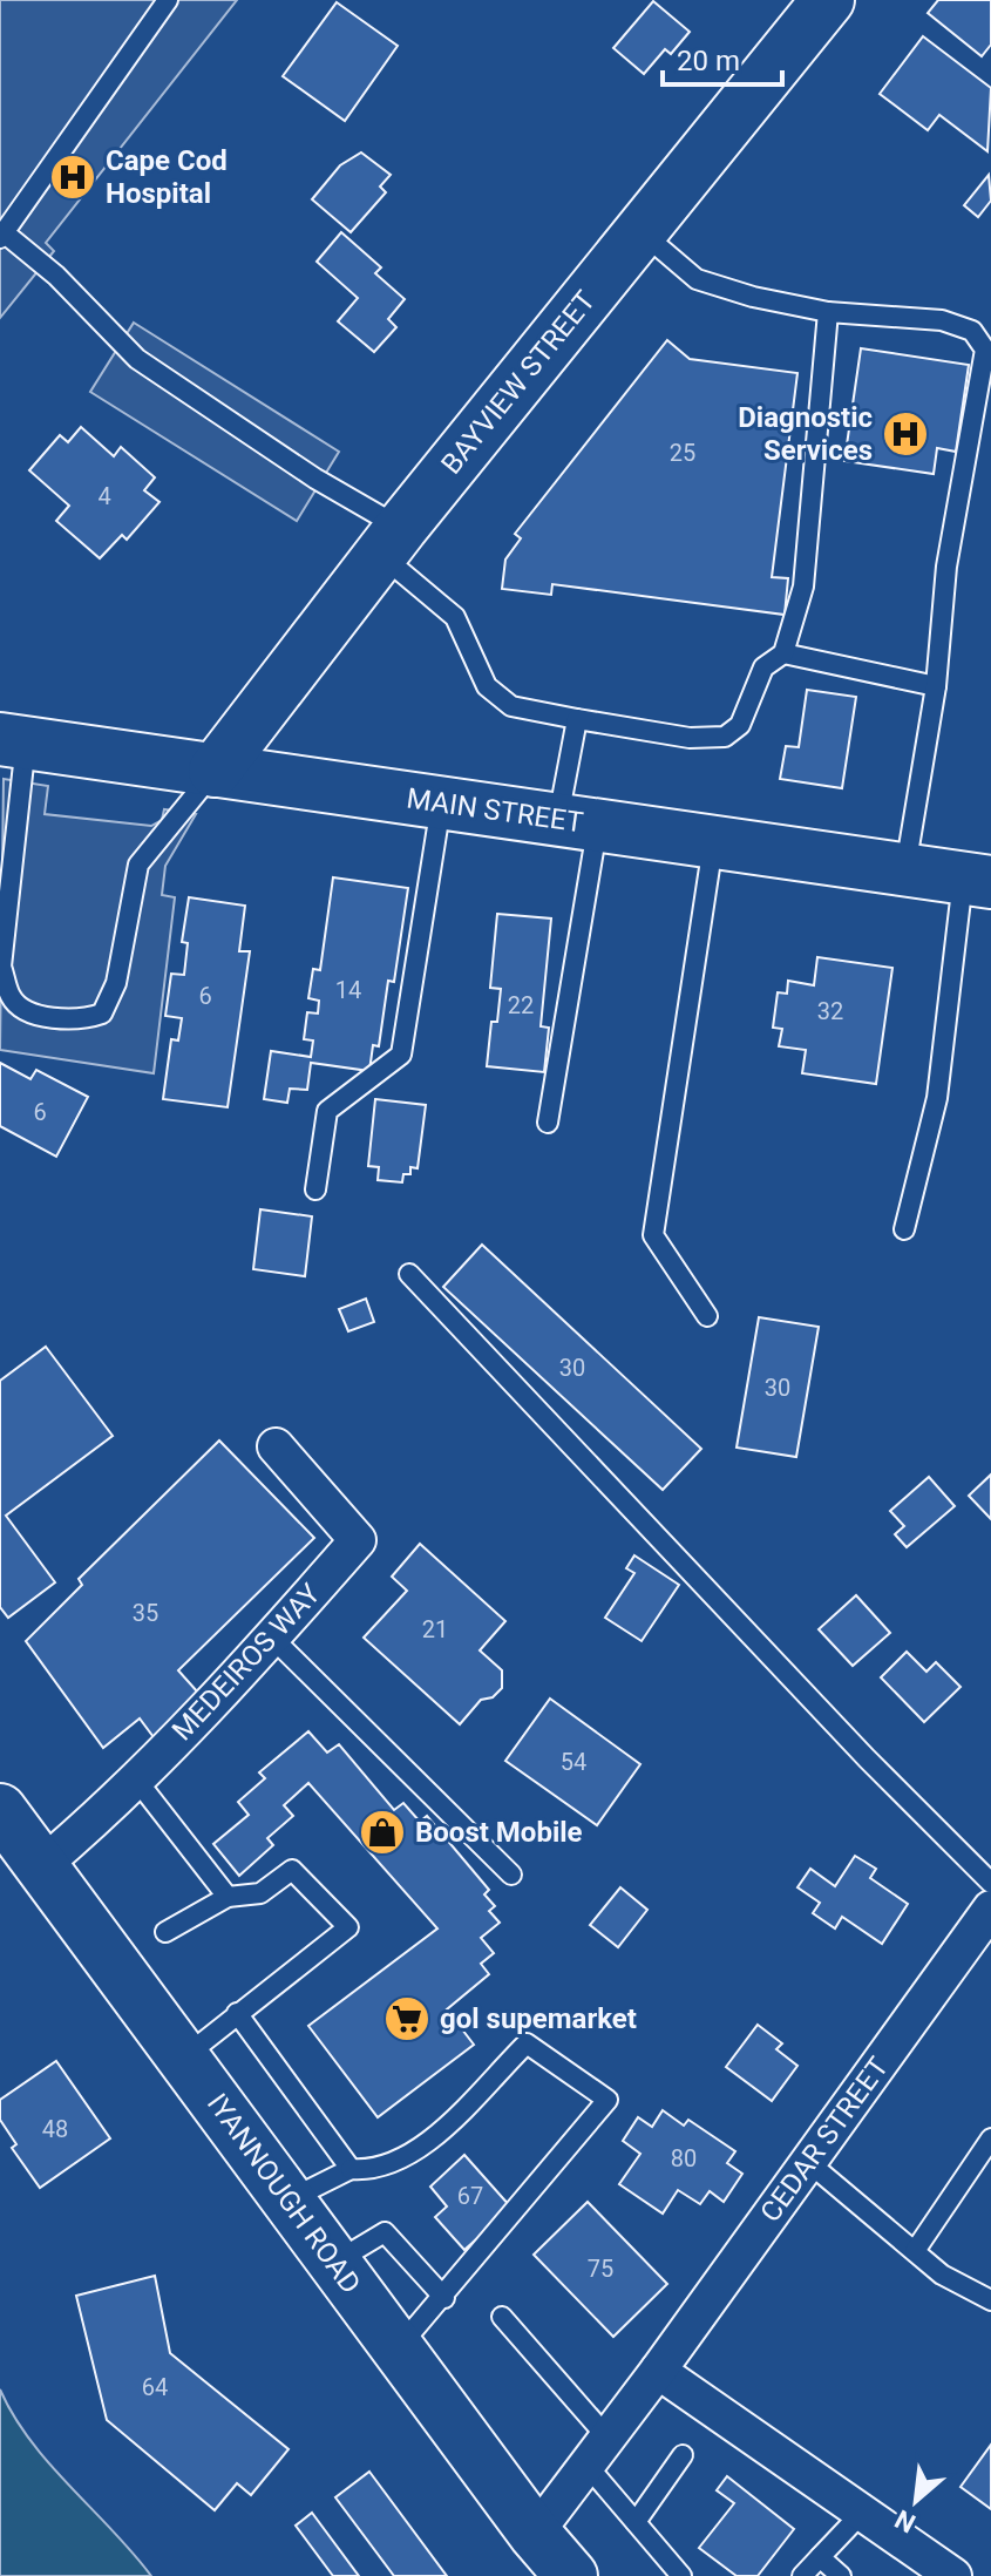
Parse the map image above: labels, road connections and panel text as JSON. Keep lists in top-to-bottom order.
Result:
{
  "streets": {
    "main road": ["BAYVIEW STREET", "MAIN STREET", "IYANNOUGH ROAD"],
    "street": ["MEDEIROS WAY", "CEDAR STREET"]
  },
  "crossings": [
    ["BAYVIEW STREET", "MAIN STREET"],
    ["MEDEIROS WAY", "IYANNOUGH ROAD"],
    ["CEDAR STREET", "IYANNOUGH ROAD"]
  ],
  "places": {
    "hospital": ["Cape Cod Hospital", "Diagnostic Services"],
    "shop": ["Boost Mobile"],
    "supermarket": ["gol supemarket"]
  },
  "house_numbers": [
    "25",
    "4",
    "14",
    "6",
    "22",
    "32",
    "6",
    "30",
    "30",
    "35",
    "21",
    "54",
    "48",
    "80",
    "67",
    "75",
    "64"
  ],
  "scale_bar": "20 m",
  "north": "bottom left"
}
